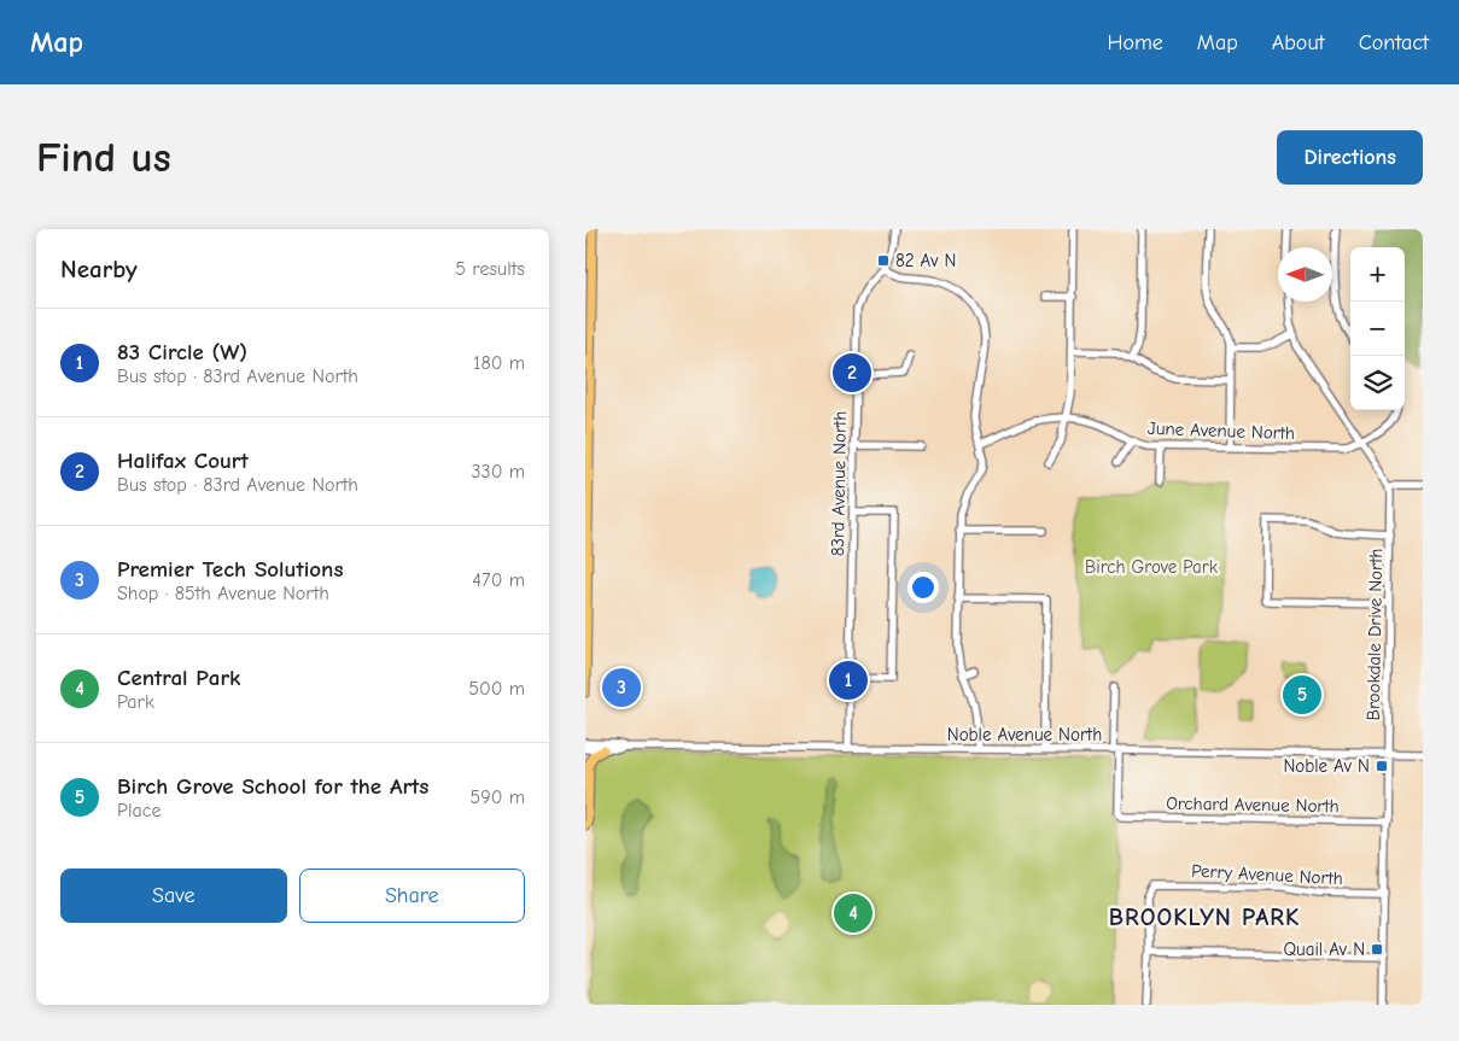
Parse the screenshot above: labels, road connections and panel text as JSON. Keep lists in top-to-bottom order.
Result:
{
  "streets": {
    "street": [
      "June Avenue North",
      "83rd Avenue North",
      "Brookdale Drive North",
      "Noble Avenue North",
      "Orchard Avenue North",
      "Perry Avenue North"
    ]
  },
  "crossings": [
    ["June Avenue North", "Brookdale Drive North"],
    ["83rd Avenue North", "Noble Avenue North"],
    ["Brookdale Drive North", "Noble Avenue North"],
    ["Brookdale Drive North", "Orchard Avenue North"],
    ["Brookdale Drive North", "Perry Avenue North"],
    ["Noble Avenue North", "Orchard Avenue North"]
  ],
  "districts": ["BROOKLYN PARK"],
  "parks": ["Birch Grove Park"],
  "places": {
    "transit": ["82 Av N", "Noble Av N", "Quail Av N"]
  },
  "north": "left",
  "page": {
    "header": "Map",
    "nav": [
      "Home",
      "Map",
      "About",
      "Contact"
    ],
    "buttons": [
      "Directions",
      ["Save", "Share"]
    ],
    "title": "Find us",
    "heading": ["Nearby", "5 results"],
    "map_buttons": ["+", "−"],
    "list": [
      {
        "mark": "1",
        "name": "83 Circle (W)",
        "note": "Bus stop · 83rd Avenue North",
        "value": "180 m"
      },
      {
        "mark": "2",
        "name": "Halifax Court",
        "note": "Bus stop · 83rd Avenue North",
        "value": "330 m"
      },
      {
        "mark": "3",
        "name": "Premier Tech Solutions",
        "note": "Shop · 85th Avenue North",
        "value": "470 m"
      },
      {
        "mark": "4",
        "name": "Central Park",
        "note": "Park",
        "value": "500 m"
      },
      {
        "mark": "5",
        "name": "Birch Grove School for the Arts",
        "note": "Place",
        "value": "590 m"
      }
    ],
    "pins": [
      "2",
      "1",
      "3",
      "5",
      "4"
    ]
  }
}
